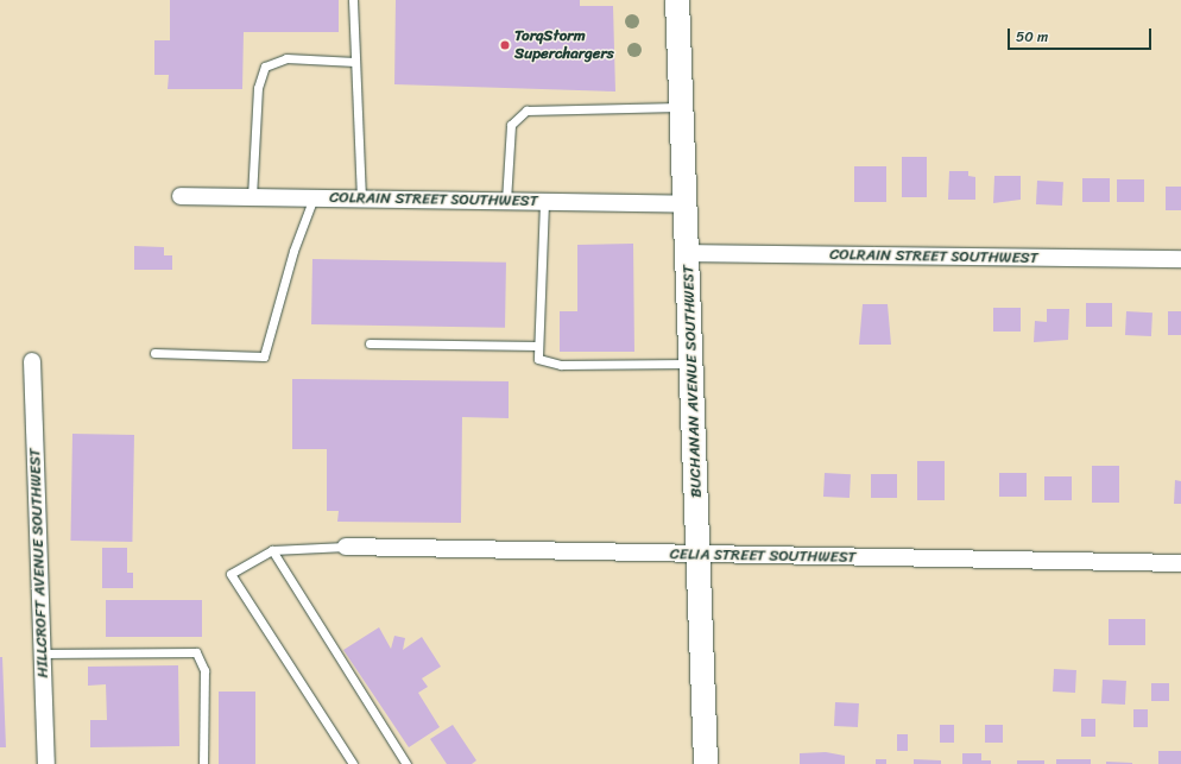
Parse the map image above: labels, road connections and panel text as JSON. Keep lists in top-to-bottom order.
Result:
{
  "streets": {
    "street": [
      "COLRAIN STREET SOUTHWEST",
      "BUCHANAN AVENUE SOUTHWEST",
      "CELIA STREET SOUTHWEST",
      "HILLCROFT AVENUE SOUTHWEST"
    ]
  },
  "crossings": [
    ["COLRAIN STREET SOUTHWEST", "BUCHANAN AVENUE SOUTHWEST"],
    ["BUCHANAN AVENUE SOUTHWEST", "CELIA STREET SOUTHWEST"]
  ],
  "places": ["TorqStorm Superchargers"],
  "scale_bar": "50 m"
}
